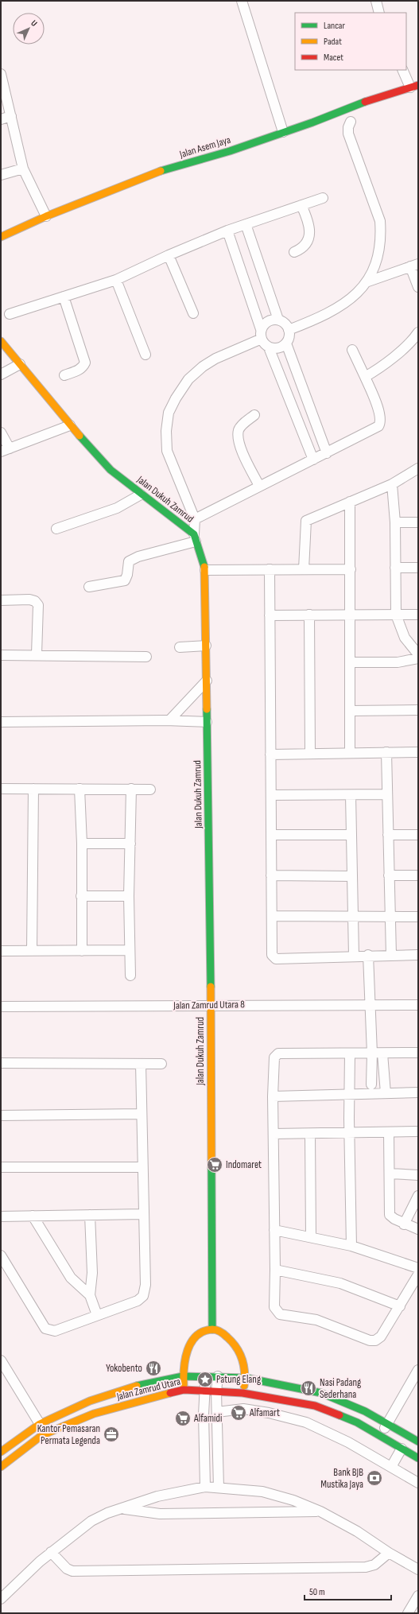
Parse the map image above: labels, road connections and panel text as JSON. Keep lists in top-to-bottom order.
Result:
{
  "streets": {
    "street": [
      "Jalan Asem Jaya",
      "Jalan Dukuh Zamrud",
      "Jalan Zamrud Utara 8",
      "Jalan Zamrud Utara"
    ]
  },
  "crossings": [
    ["Jalan Dukuh Zamrud", "Jalan Zamrud Utara 8"]
  ],
  "places": {
    "supermarket": ["Indomaret", "Alfamart", "Alfamidi"],
    "restaurant": ["Yokobento", "Nasi Padang Sederhana"],
    "place": ["Patung Elang"],
    "office": ["Kantor Pemasaran Permata Legenda"],
    "bank": ["Bank BJB Mustika Jaya"]
  },
  "legend": ["Lancar", "Padat", "Macet"],
  "scale_bar": "50 m",
  "north": "top right"
}
